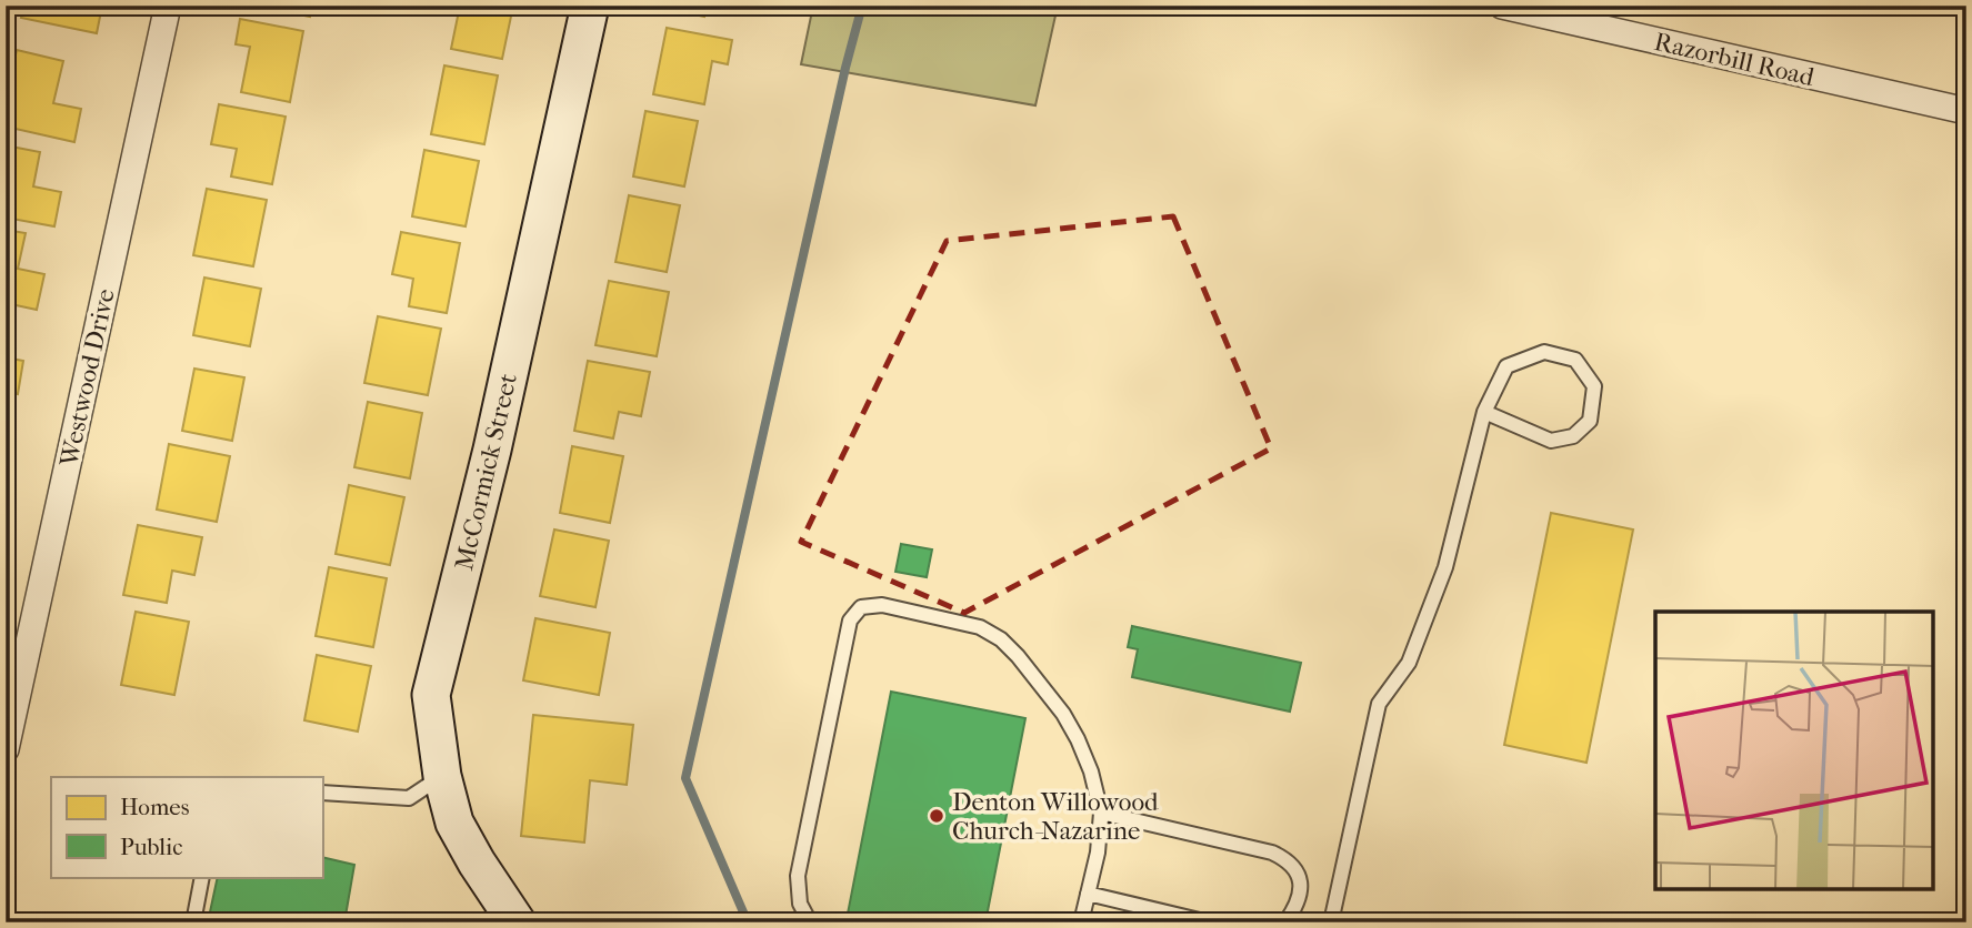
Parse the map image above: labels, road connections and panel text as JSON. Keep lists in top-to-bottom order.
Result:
{
  "streets": {
    "street": ["Razorbill Road", "Westwood Drive", "McCormick Street"]
  },
  "places": ["Denton Willowood Church-Nazarine"],
  "legend": ["Homes", "Public"]
}
